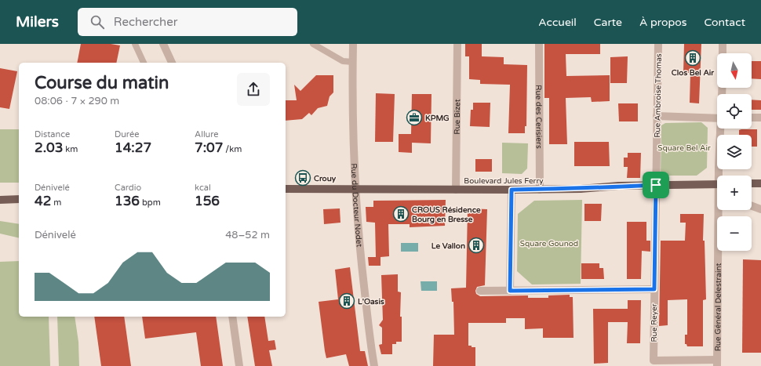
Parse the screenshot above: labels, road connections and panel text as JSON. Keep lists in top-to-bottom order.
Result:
{
  "streets": {
    "main road": ["Boulevard Jules Ferry"],
    "street": [
      "Rue Ambroise Thomas",
      "Rue Bizet",
      "Rue des Cerisiers",
      "Rue du Docteur Nodet",
      "Rue Général Delestraint",
      "Rue Reyer"
    ]
  },
  "crossings": [
    ["Rue Ambroise Thomas", "Boulevard Jules Ferry"],
    ["Rue Ambroise Thomas", "Rue Reyer"],
    ["Rue Bizet", "Boulevard Jules Ferry"],
    ["Rue des Cerisiers", "Boulevard Jules Ferry"],
    ["Boulevard Jules Ferry", "Rue du Docteur Nodet"],
    ["Boulevard Jules Ferry", "Rue Reyer"],
    ["Rue Général Delestraint", "Rue Reyer"]
  ],
  "parks": ["Square Bel Air", "Square Gounod"],
  "places": {
    "building": [
      "Clos Bel Air",
      "CROUS Résidence Bourg en Bresse",
      "Le Vallon",
      "L'Oasis"
    ],
    "office": ["KPMG"],
    "bus stop": ["Crouy"]
  },
  "north": "bottom",
  "page": {
    "header": "Milers",
    "search": "Rechercher",
    "nav": [
      "Accueil",
      "Carte",
      "À propos",
      "Contact"
    ],
    "map_buttons": ["+", "−"],
    "heading": ["Course du matin", "08:06 · 7 × 290 m"],
    "stats": [
      ["Distance", "2.03 km"],
      ["Durée", "14:27"],
      ["Allure", "7:07 /km"],
      ["Dénivelé", "42 m"],
      ["Cardio", "136 bpm"],
      ["kcal", "156"]
    ],
    "chart": ["Dénivelé", "48–52 m"]
  }
}
